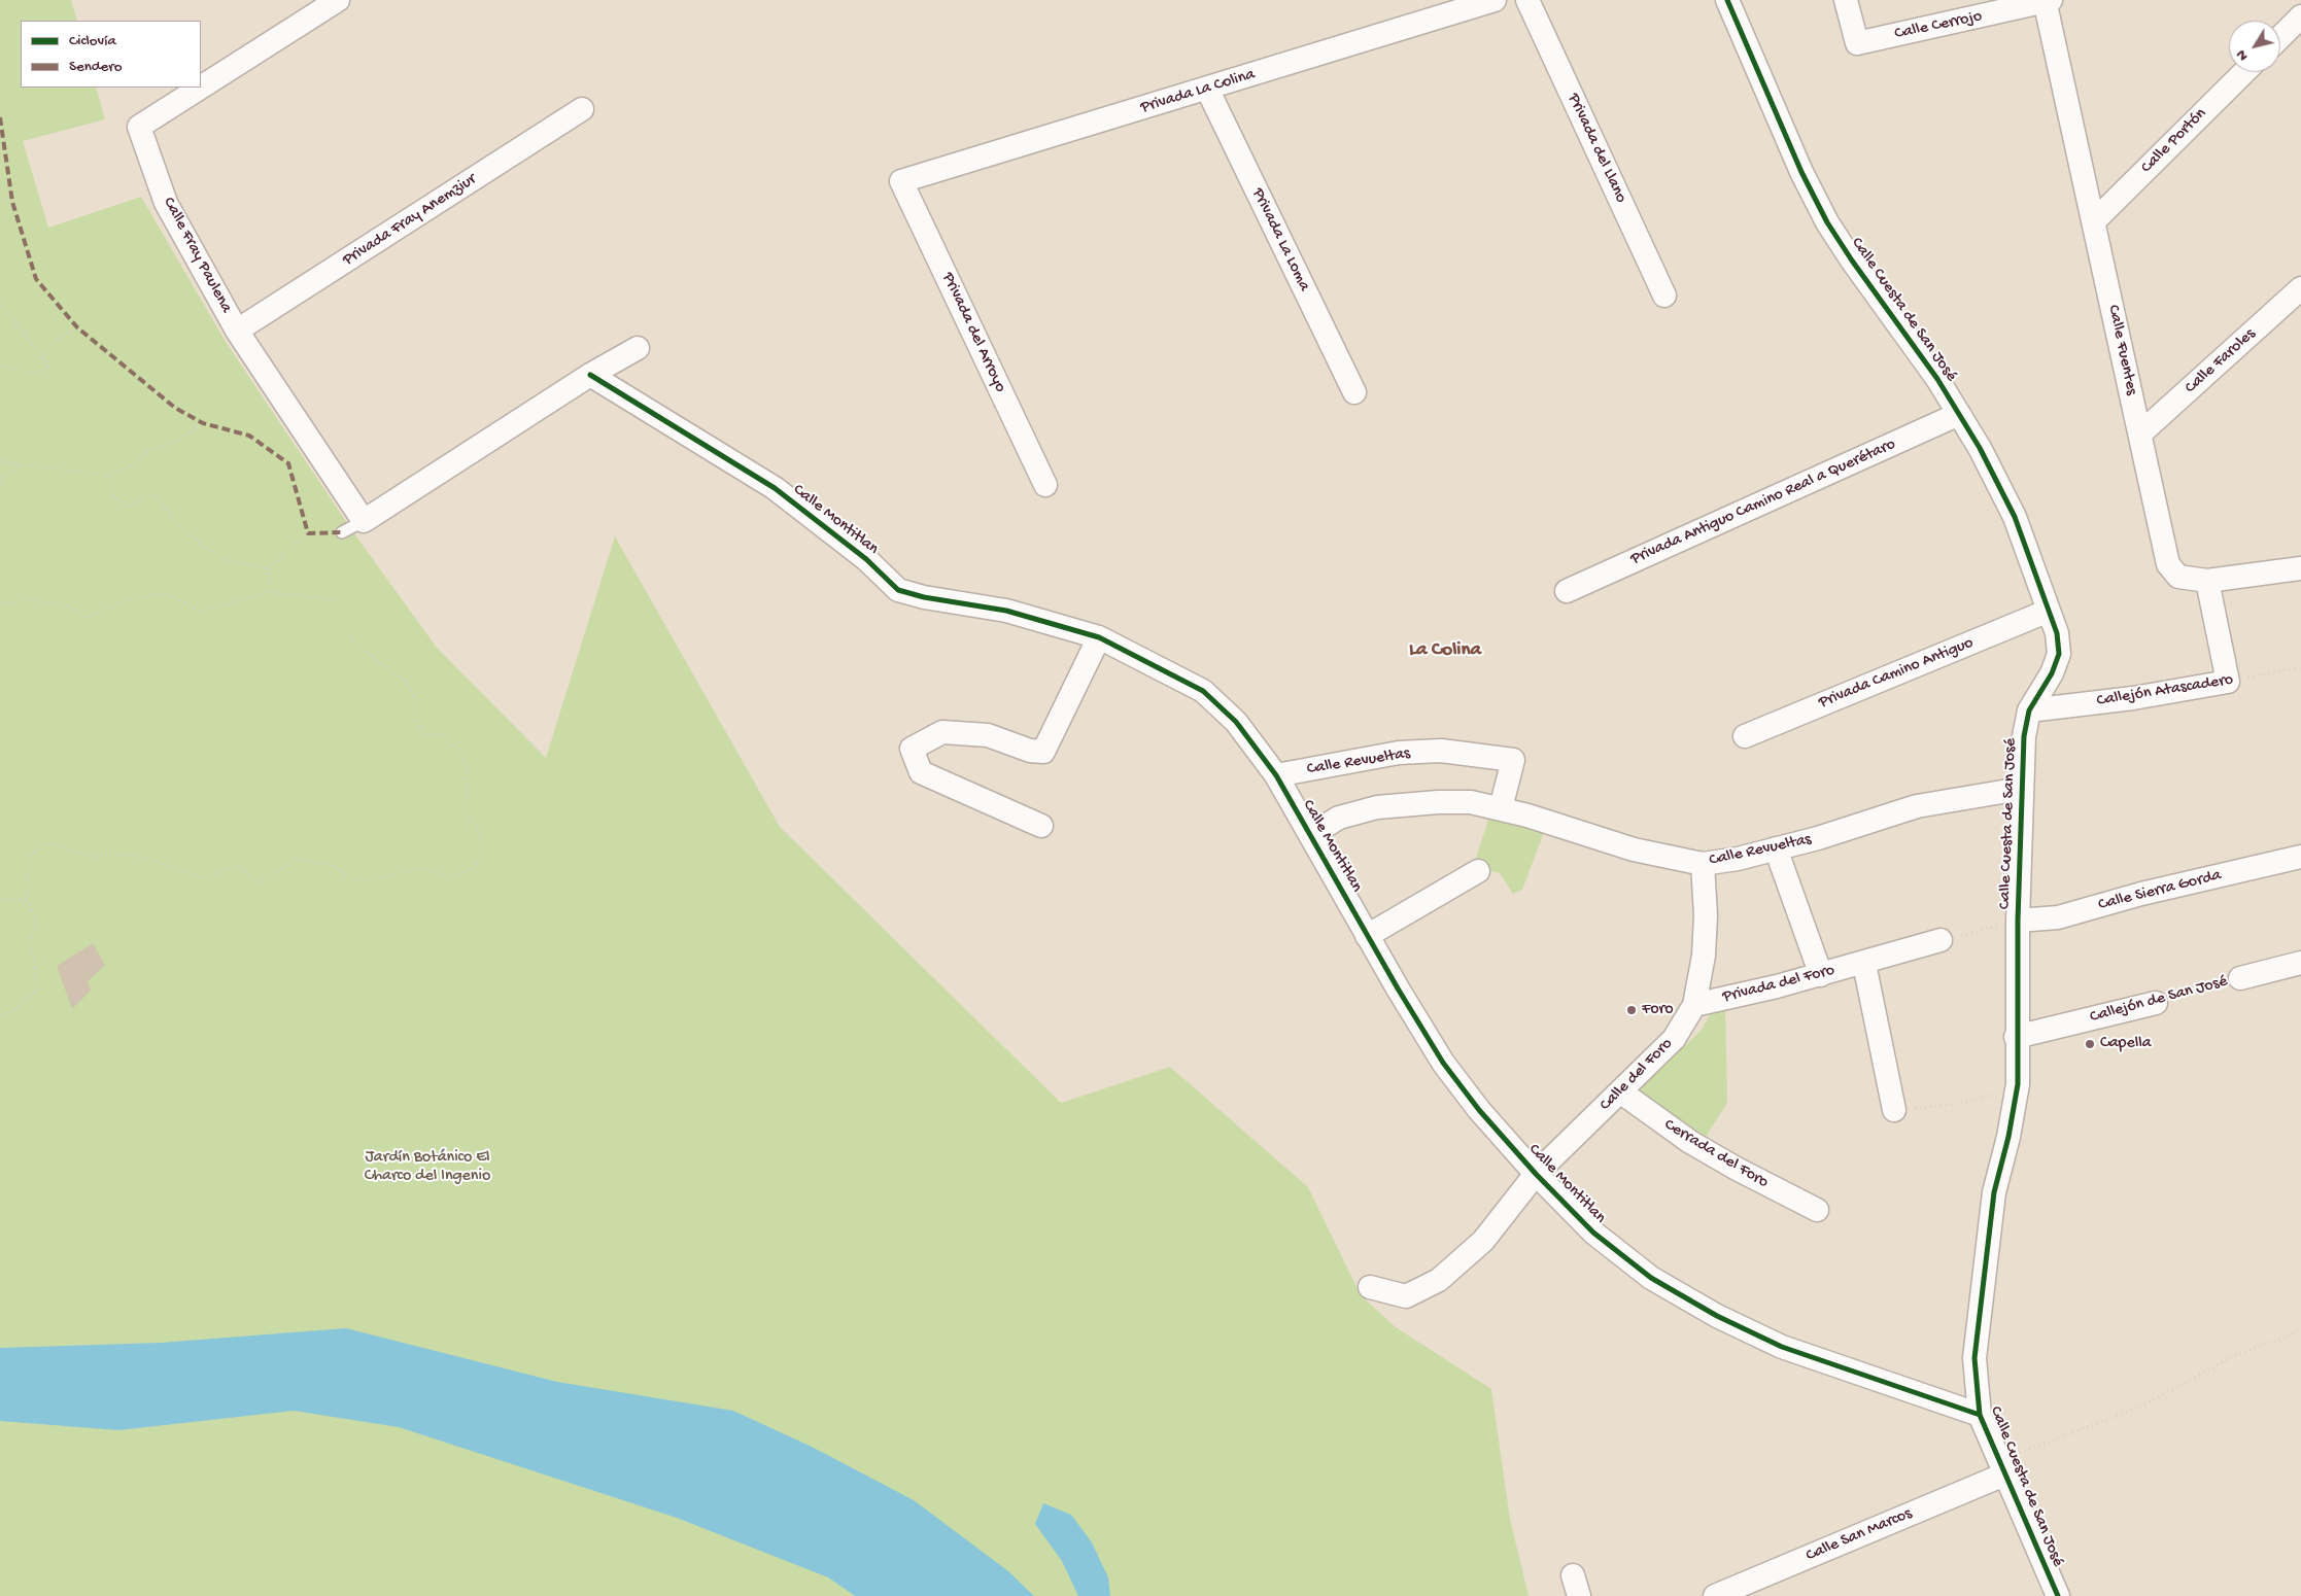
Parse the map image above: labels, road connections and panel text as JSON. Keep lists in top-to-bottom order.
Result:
{
  "streets": {
    "street": [
      "Calle Cerrojo",
      "Privada La Colina",
      "Calle Portón",
      "Privada del Llano",
      "Privada Fray Anemziur",
      "Privada La Loma",
      "Calle Fray Paulena",
      "Calle Cuesta de San José",
      "Privada del Arroyo",
      "Calle Fuentes",
      "Calle Faroles",
      "Privada Antiguo Camino Real a Querétaro",
      "Calle Montitlan",
      "Privada Camino Antiguo",
      "Callejón Atascadero",
      "Calle Revueltas",
      "Calle Sierra Gorda",
      "Privada del Foro",
      "Callejón de San José",
      "Calle del Foro",
      "Cerrada del Foro",
      "Calle San Marcos"
    ]
  },
  "crossings": [
    ["Calle Cerrojo", "Calle Fuentes"],
    ["Privada La Colina", "Privada La Loma"],
    ["Privada La Colina", "Privada del Arroyo"],
    ["Calle Portón", "Calle Fuentes"],
    ["Privada Fray Anemziur", "Calle Fray Paulena"],
    ["Calle Cuesta de San José", "Privada Antiguo Camino Real a Querétaro"],
    ["Calle Cuesta de San José", "Calle Montitlan"],
    ["Calle Cuesta de San José", "Privada Camino Antiguo"],
    ["Calle Cuesta de San José", "Callejón Atascadero"],
    ["Calle Cuesta de San José", "Calle Revueltas"],
    ["Calle Cuesta de San José", "Calle Sierra Gorda"],
    ["Calle Cuesta de San José", "Callejón de San José"],
    ["Calle Cuesta de San José", "Calle San Marcos"],
    ["Calle Fuentes", "Calle Faroles"],
    ["Calle Montitlan", "Calle Revueltas"],
    ["Calle Montitlan", "Calle del Foro"],
    ["Calle Revueltas", "Calle del Foro"],
    ["Privada del Foro", "Calle del Foro"],
    ["Calle del Foro", "Cerrada del Foro"]
  ],
  "districts": ["La Colina"],
  "parks": ["Jardín Botánico El Charco del Ingenio"],
  "places": ["Foro", "Capella"],
  "legend": ["Ciclovía", "Sendero"],
  "north": "bottom left"
}
